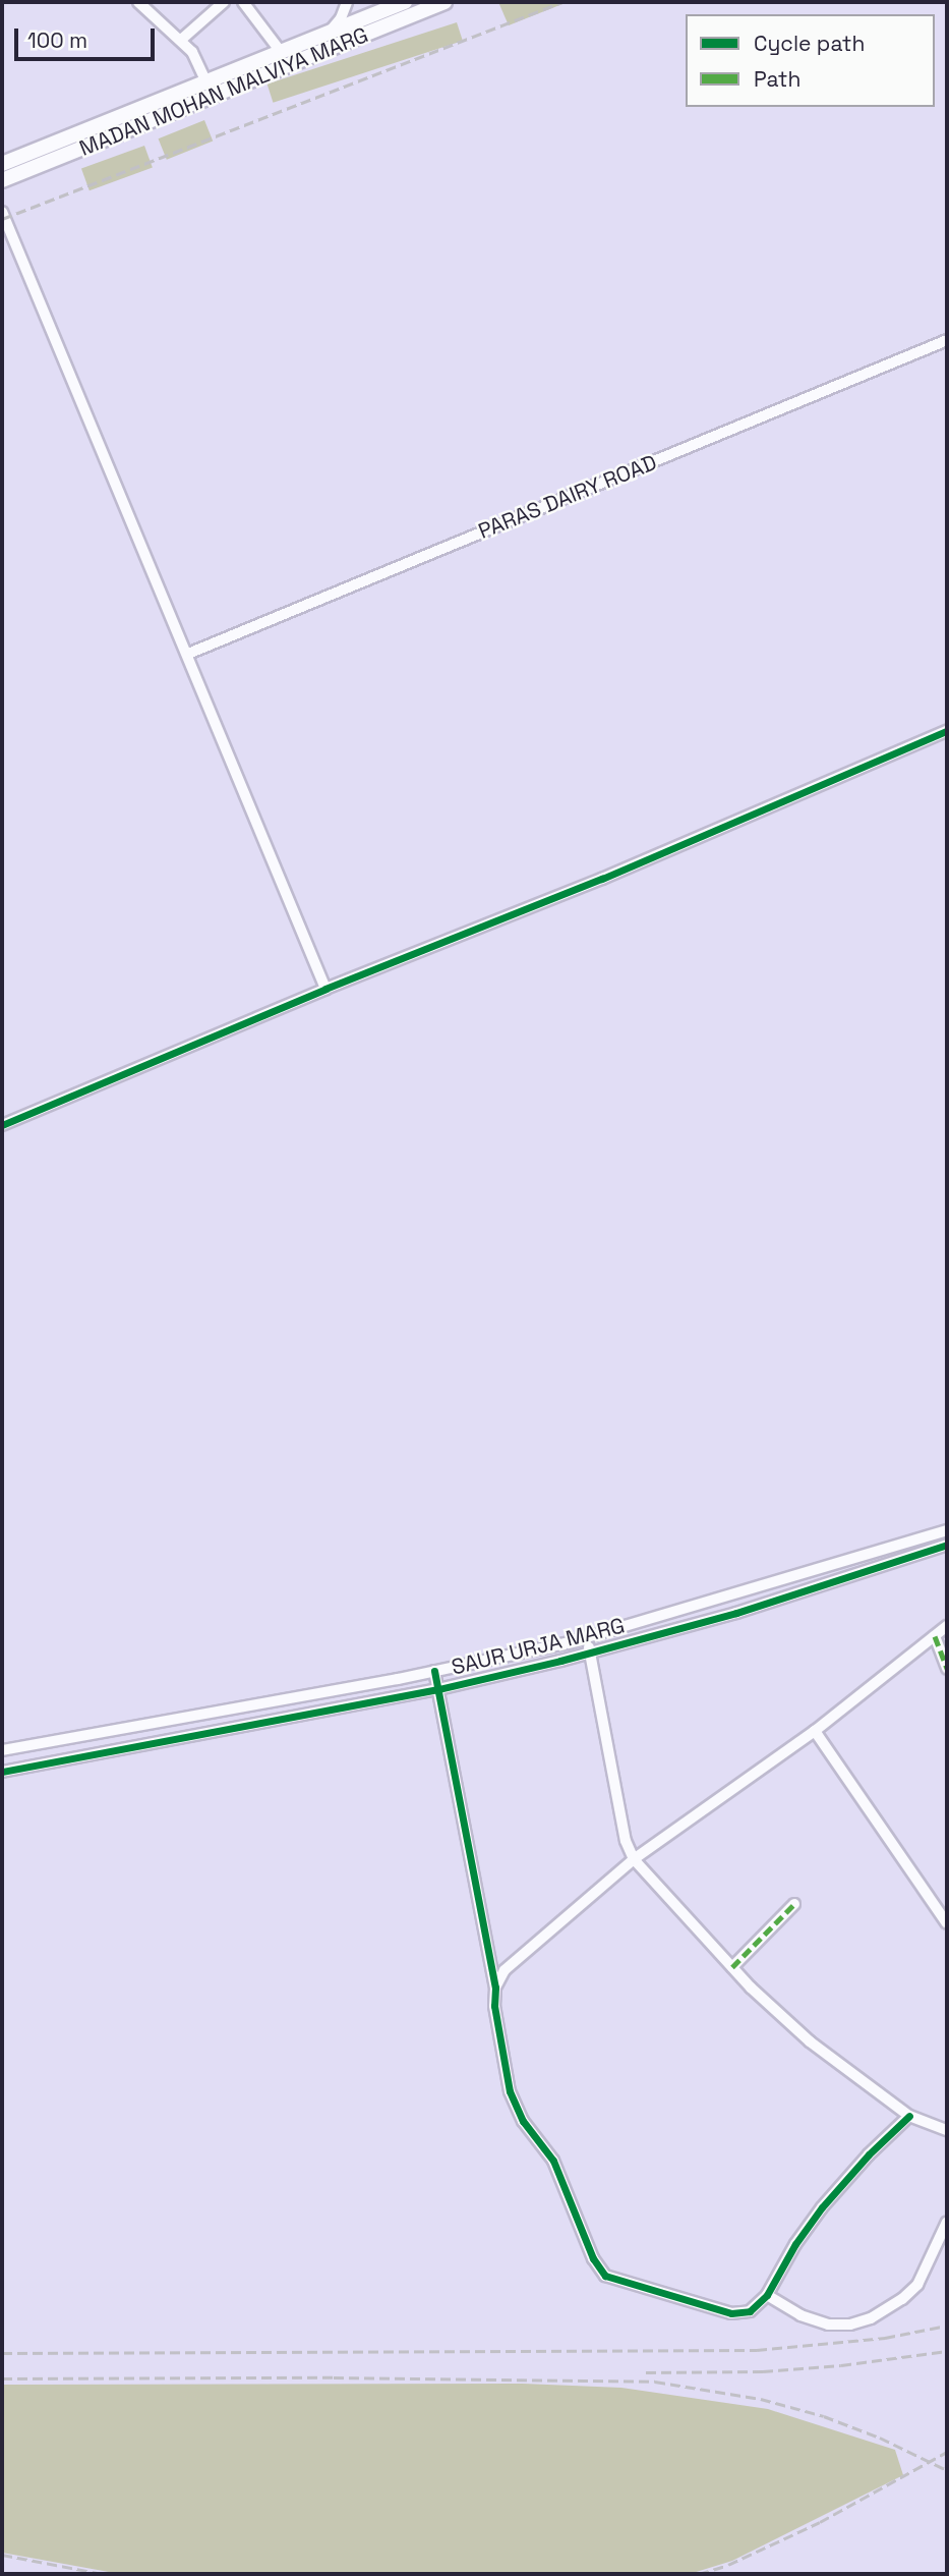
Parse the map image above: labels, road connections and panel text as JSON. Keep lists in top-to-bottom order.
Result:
{
  "streets": {
    "main road": ["MADAN MOHAN MALVIYA MARG"],
    "street": ["PARAS DAIRY ROAD", "SAUR URJA MARG"]
  },
  "legend": ["Cycle path", "Path"],
  "scale_bar": "100 m"
}
